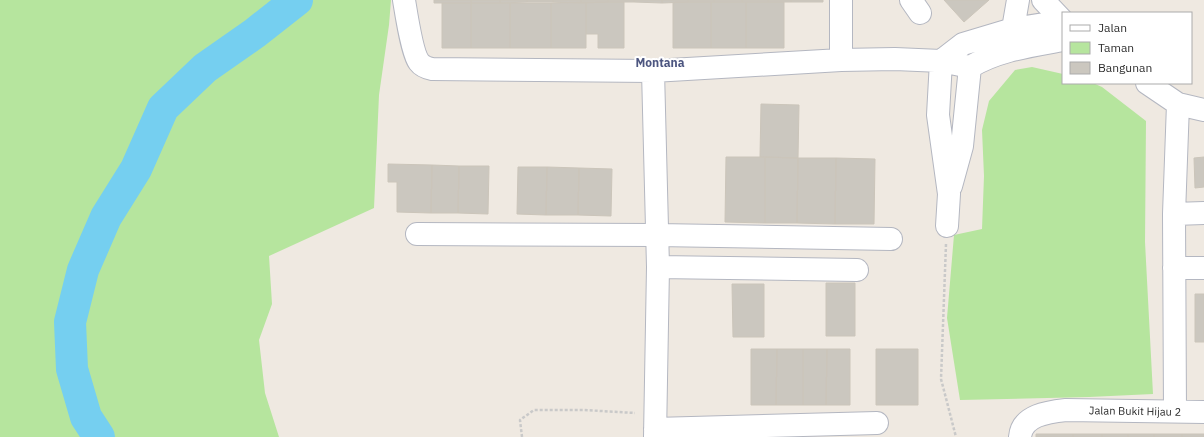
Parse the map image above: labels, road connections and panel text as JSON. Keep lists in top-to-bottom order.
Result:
{
  "streets": {
    "street": ["Jalan Bukit Hijau 2"]
  },
  "districts": ["Montana"],
  "legend": ["Jalan", "Taman", "Bangunan"]
}
